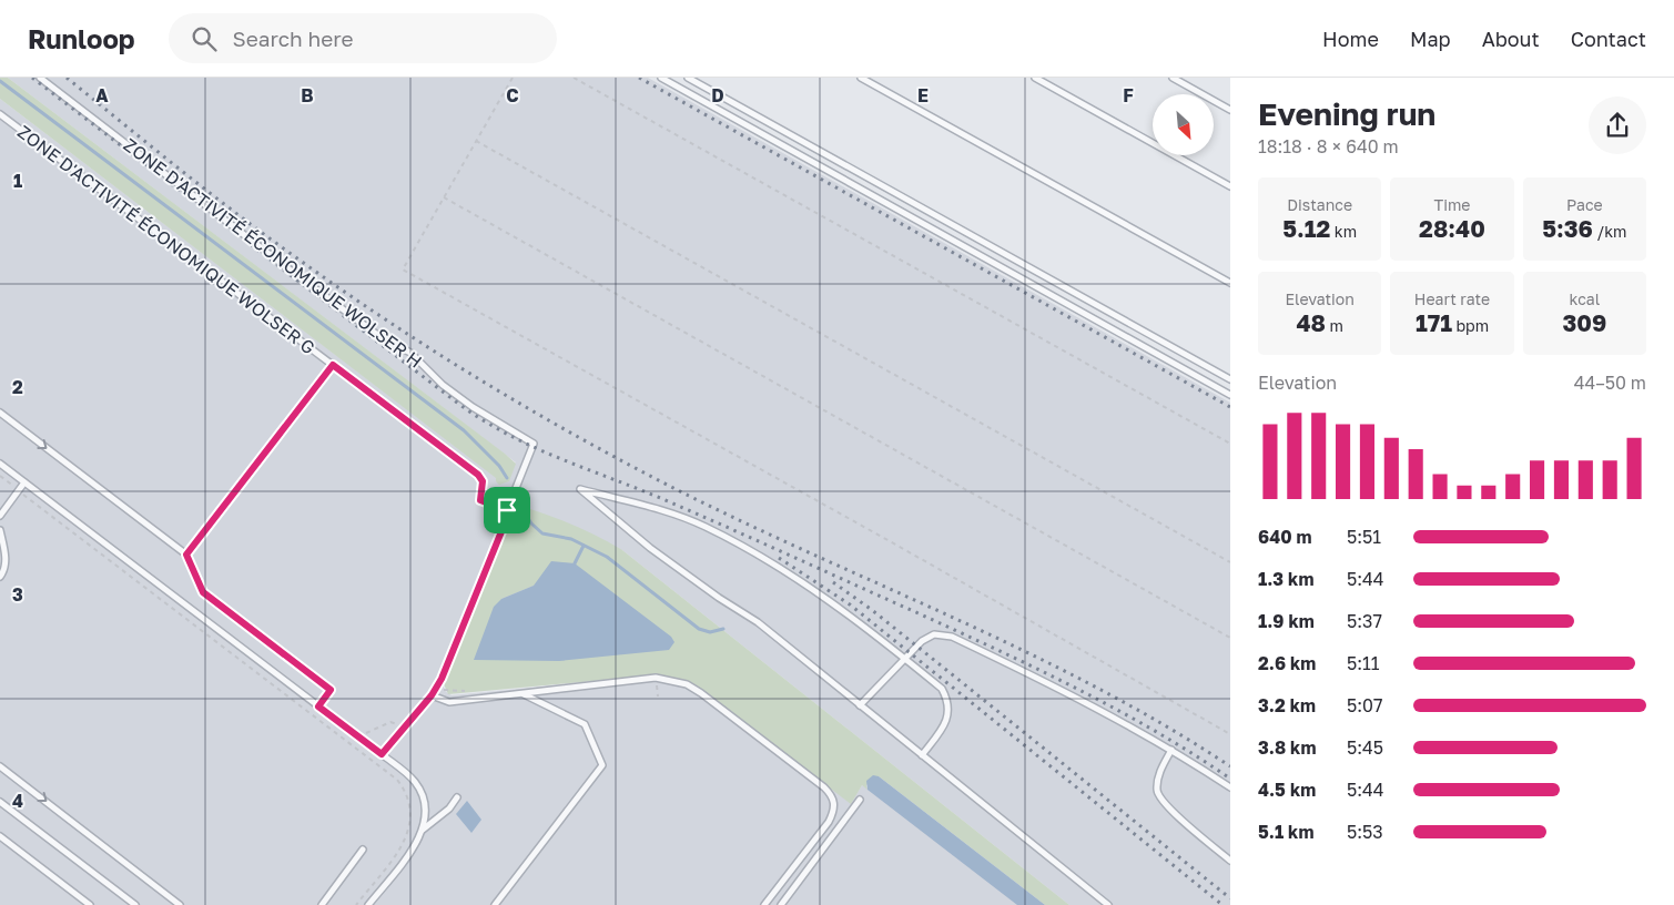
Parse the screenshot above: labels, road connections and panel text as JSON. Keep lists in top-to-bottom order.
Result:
{
  "streets": {
    "lane": ["ZONE D'ACTIVITÉ ÉCONOMIQUE WOLSER G", "ZONE D'ACTIVITÉ ÉCONOMIQUE WOLSER H"]
  },
  "crossings": [
    ["ZONE D'ACTIVITÉ ÉCONOMIQUE WOLSER G", "ZONE D'ACTIVITÉ ÉCONOMIQUE WOLSER H"]
  ],
  "north": "bottom right",
  "page": {
    "header": "Runloop",
    "search": "Search here",
    "nav": [
      "Home",
      "Map",
      "About",
      "Contact"
    ],
    "heading": ["Evening run", "18:18 · 8 × 640 m"],
    "stats": [
      ["Distance", "5.12 km"],
      ["Time", "28:40"],
      ["Pace", "5:36 /km"],
      ["Elevation", "48 m"],
      ["Heart rate", "171 bpm"],
      ["kcal", "309"]
    ],
    "chart": ["Elevation", "44–50 m"],
    "list": [
      {
        "name": "640 m",
        "note": "5:51"
      },
      {
        "name": "1.3 km",
        "note": "5:44"
      },
      {
        "name": "1.9 km",
        "note": "5:37"
      },
      {
        "name": "2.6 km",
        "note": "5:11"
      },
      {
        "name": "3.2 km",
        "note": "5:07"
      },
      {
        "name": "3.8 km",
        "note": "5:45"
      },
      {
        "name": "4.5 km",
        "note": "5:44"
      },
      {
        "name": "5.1 km",
        "note": "5:53"
      }
    ]
  },
  "grid": {
    "columns": [
      "A",
      "B",
      "C",
      "D",
      "E",
      "F"
    ],
    "rows": [
      "1",
      "2",
      "3",
      "4"
    ]
  }
}
